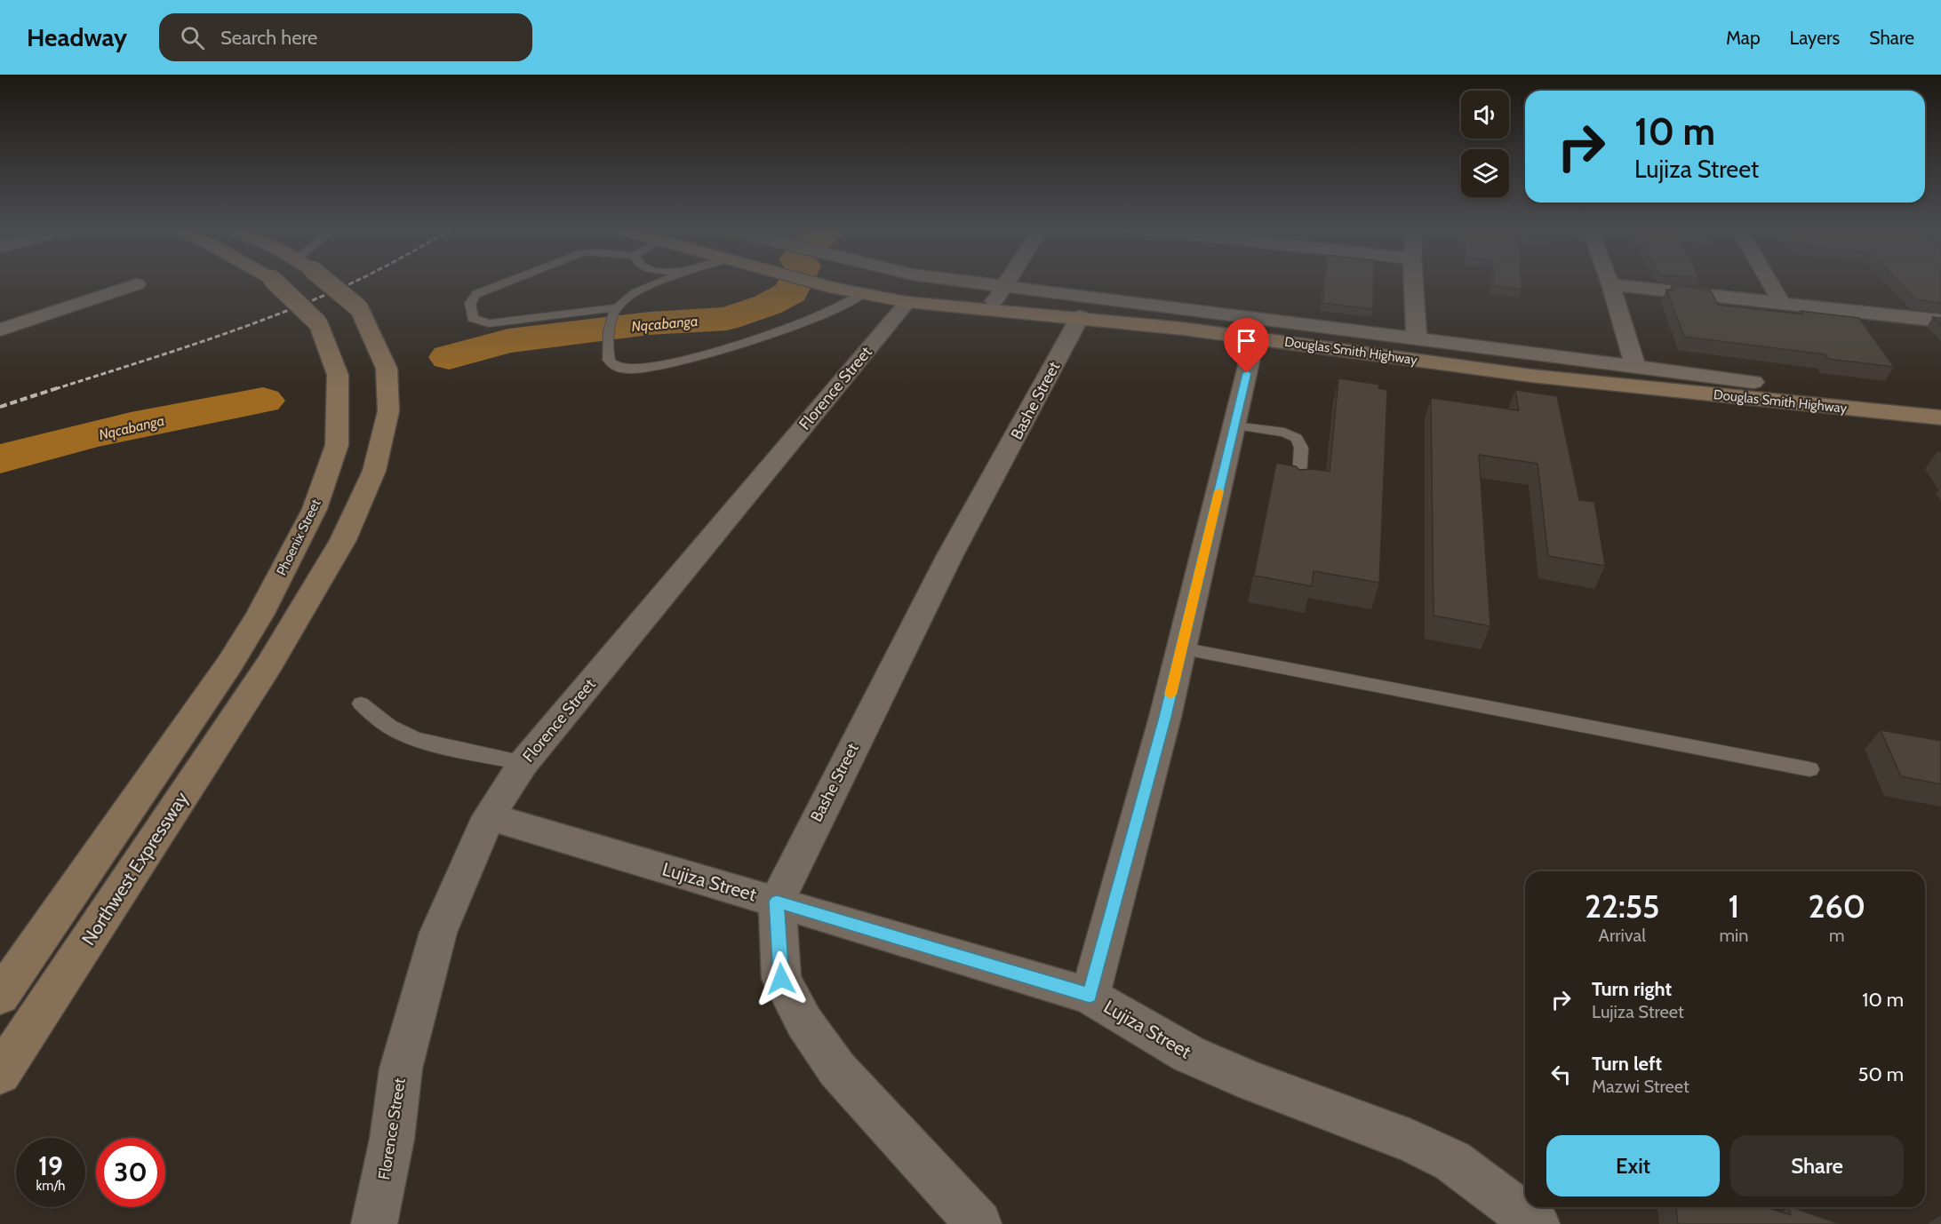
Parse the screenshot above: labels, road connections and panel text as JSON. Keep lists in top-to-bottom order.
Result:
{
  "streets": {
    "main road": ["Douglas Smith Highway", "Phoenix Street", "Northwest Expressway"],
    "street": ["Florence Street", "Bashe Street", "Lujiza Street"]
  },
  "crossings": [
    ["Douglas Smith Highway", "Florence Street"],
    ["Douglas Smith Highway", "Bashe Street"],
    ["Florence Street", "Lujiza Street"],
    ["Bashe Street", "Lujiza Street"]
  ],
  "water": ["Nqcabanga"],
  "page": {
    "header": "Headway",
    "search": "Search here",
    "nav": ["Map", "Layers", "Share"],
    "turn": ["10 m", "Lujiza Street"],
    "eta": [
      "22:55",
      "Arrival",
      "1",
      "min",
      "260",
      "m"
    ],
    "list": [
      {
        "name": "Turn right",
        "note": "Lujiza Street",
        "value": "10 m"
      },
      {
        "name": "Turn left",
        "note": "Mazwi Street",
        "value": "50 m"
      }
    ],
    "buttons": ["Exit", "Share"],
    "speed": "19 km/h",
    "limit": "30"
  }
}
